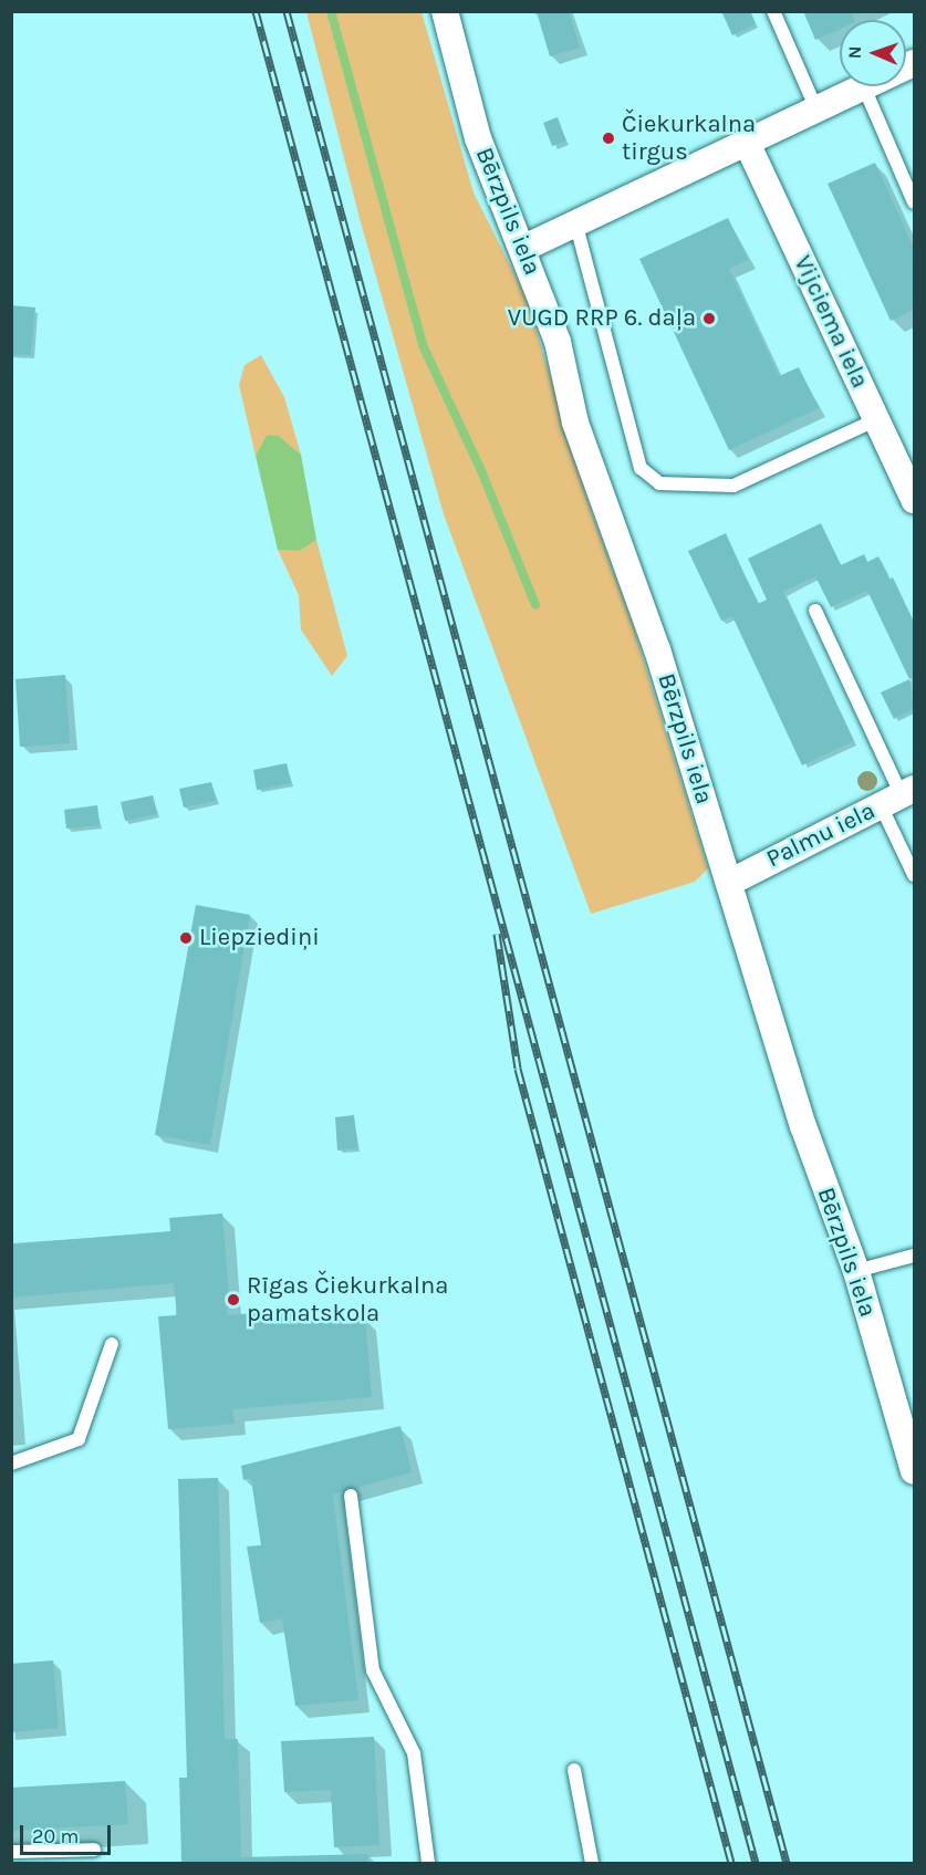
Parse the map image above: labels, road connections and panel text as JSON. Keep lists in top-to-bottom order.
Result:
{
  "streets": {
    "street": ["Bērzpils iela", "Vijciema iela", "Palmu iela"]
  },
  "crossings": [
    ["Bērzpils iela", "Palmu iela"]
  ],
  "places": [
    "Čiekurkalna tirgus",
    "VUGD RRP 6. daļa",
    "Liepziediņi",
    "Rīgas Čiekurkalna pamatskola"
  ],
  "scale_bar": "20 m",
  "north": "left"
}
